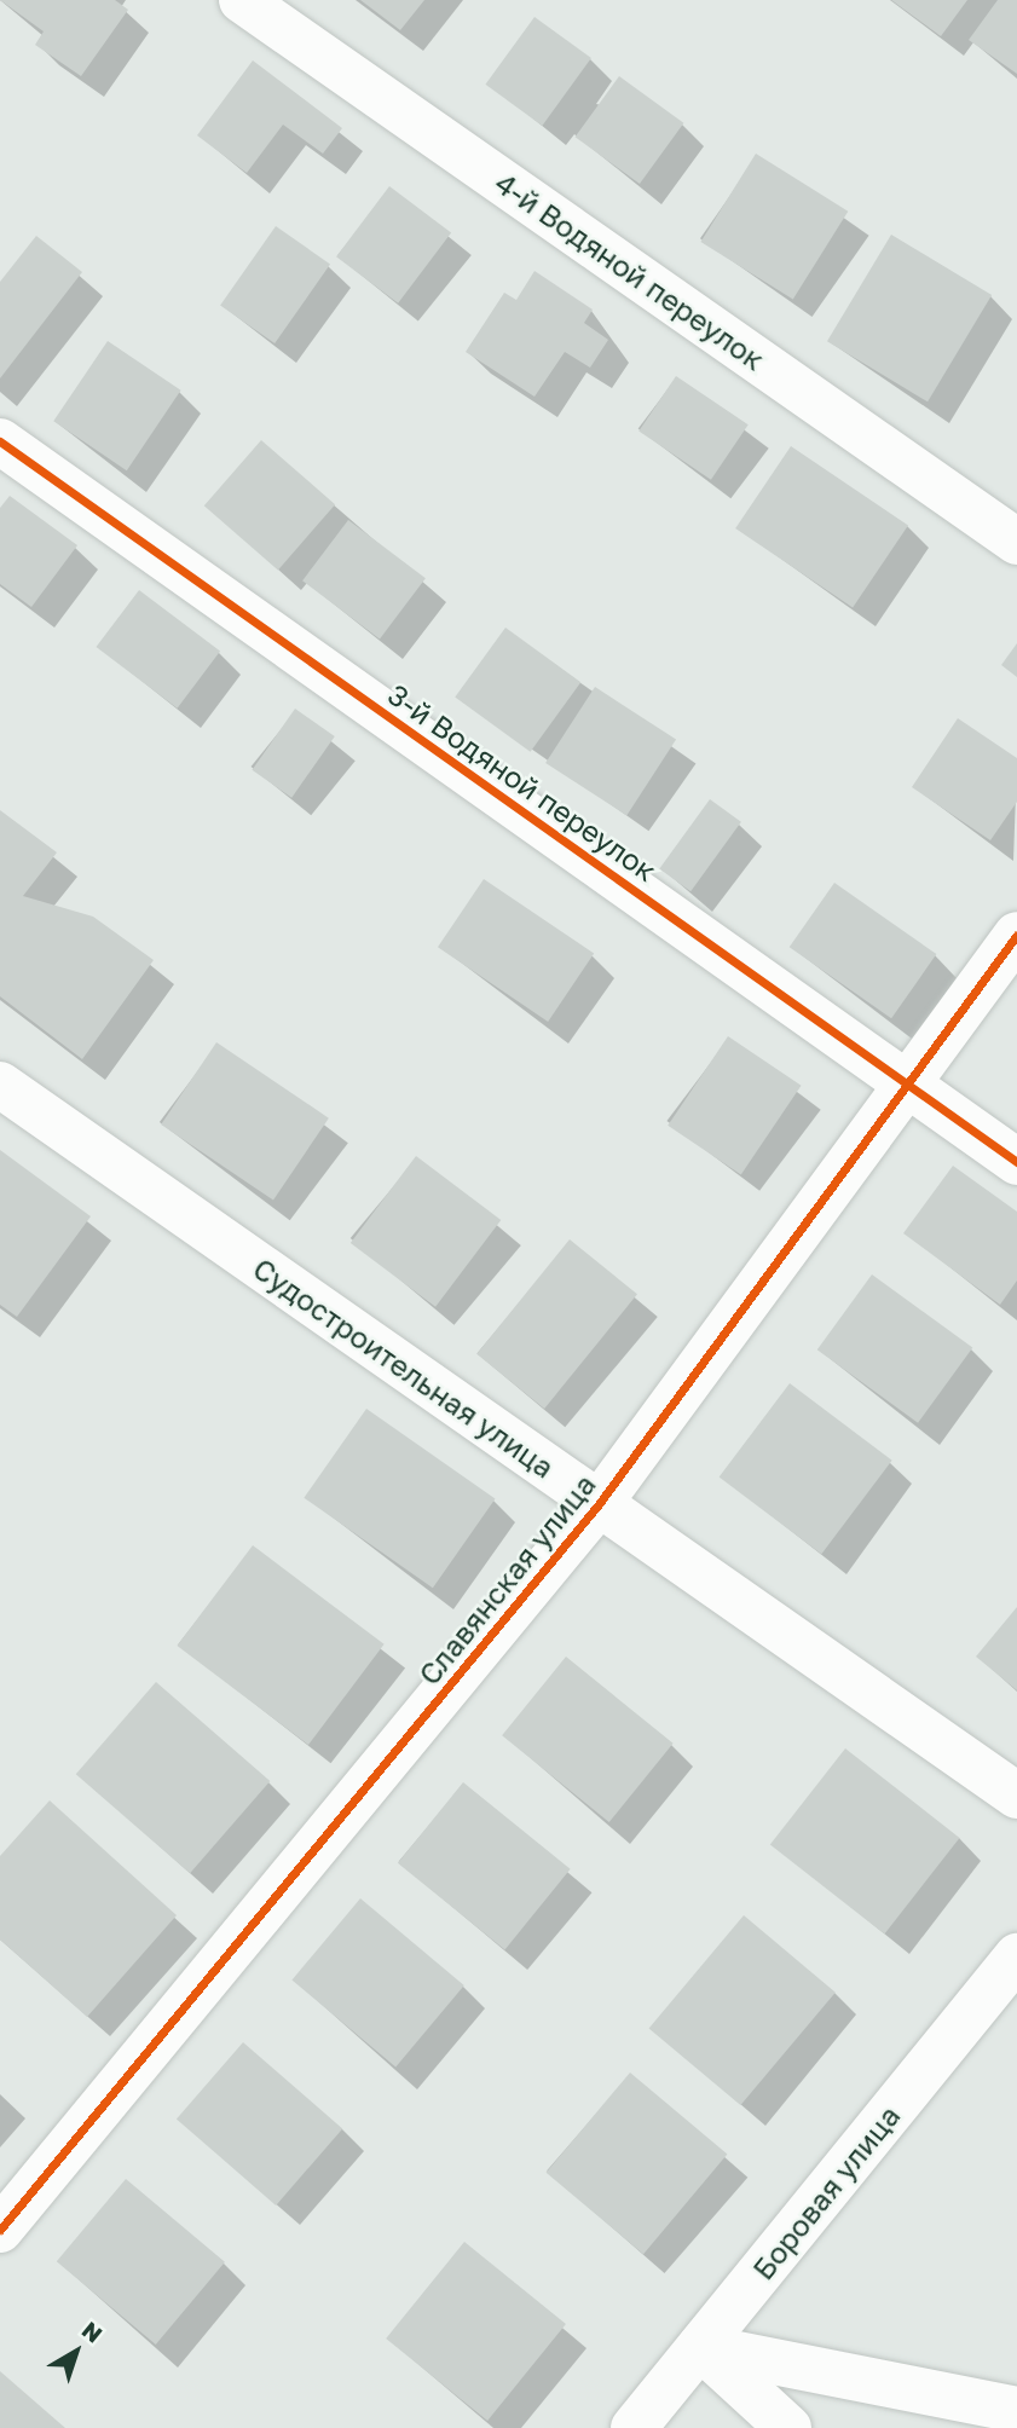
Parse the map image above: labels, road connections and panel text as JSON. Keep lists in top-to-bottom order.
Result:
{
  "streets": {
    "street": [
      "4-й Водяной переулок",
      "3-й Водяной переулок",
      "Судостроительная улица",
      "Славянская улица",
      "Боровая улица"
    ]
  },
  "crossings": [
    ["3-й Водяной переулок", "Славянская улица"],
    ["Судостроительная улица", "Славянская улица"]
  ],
  "north": "top right"
}
